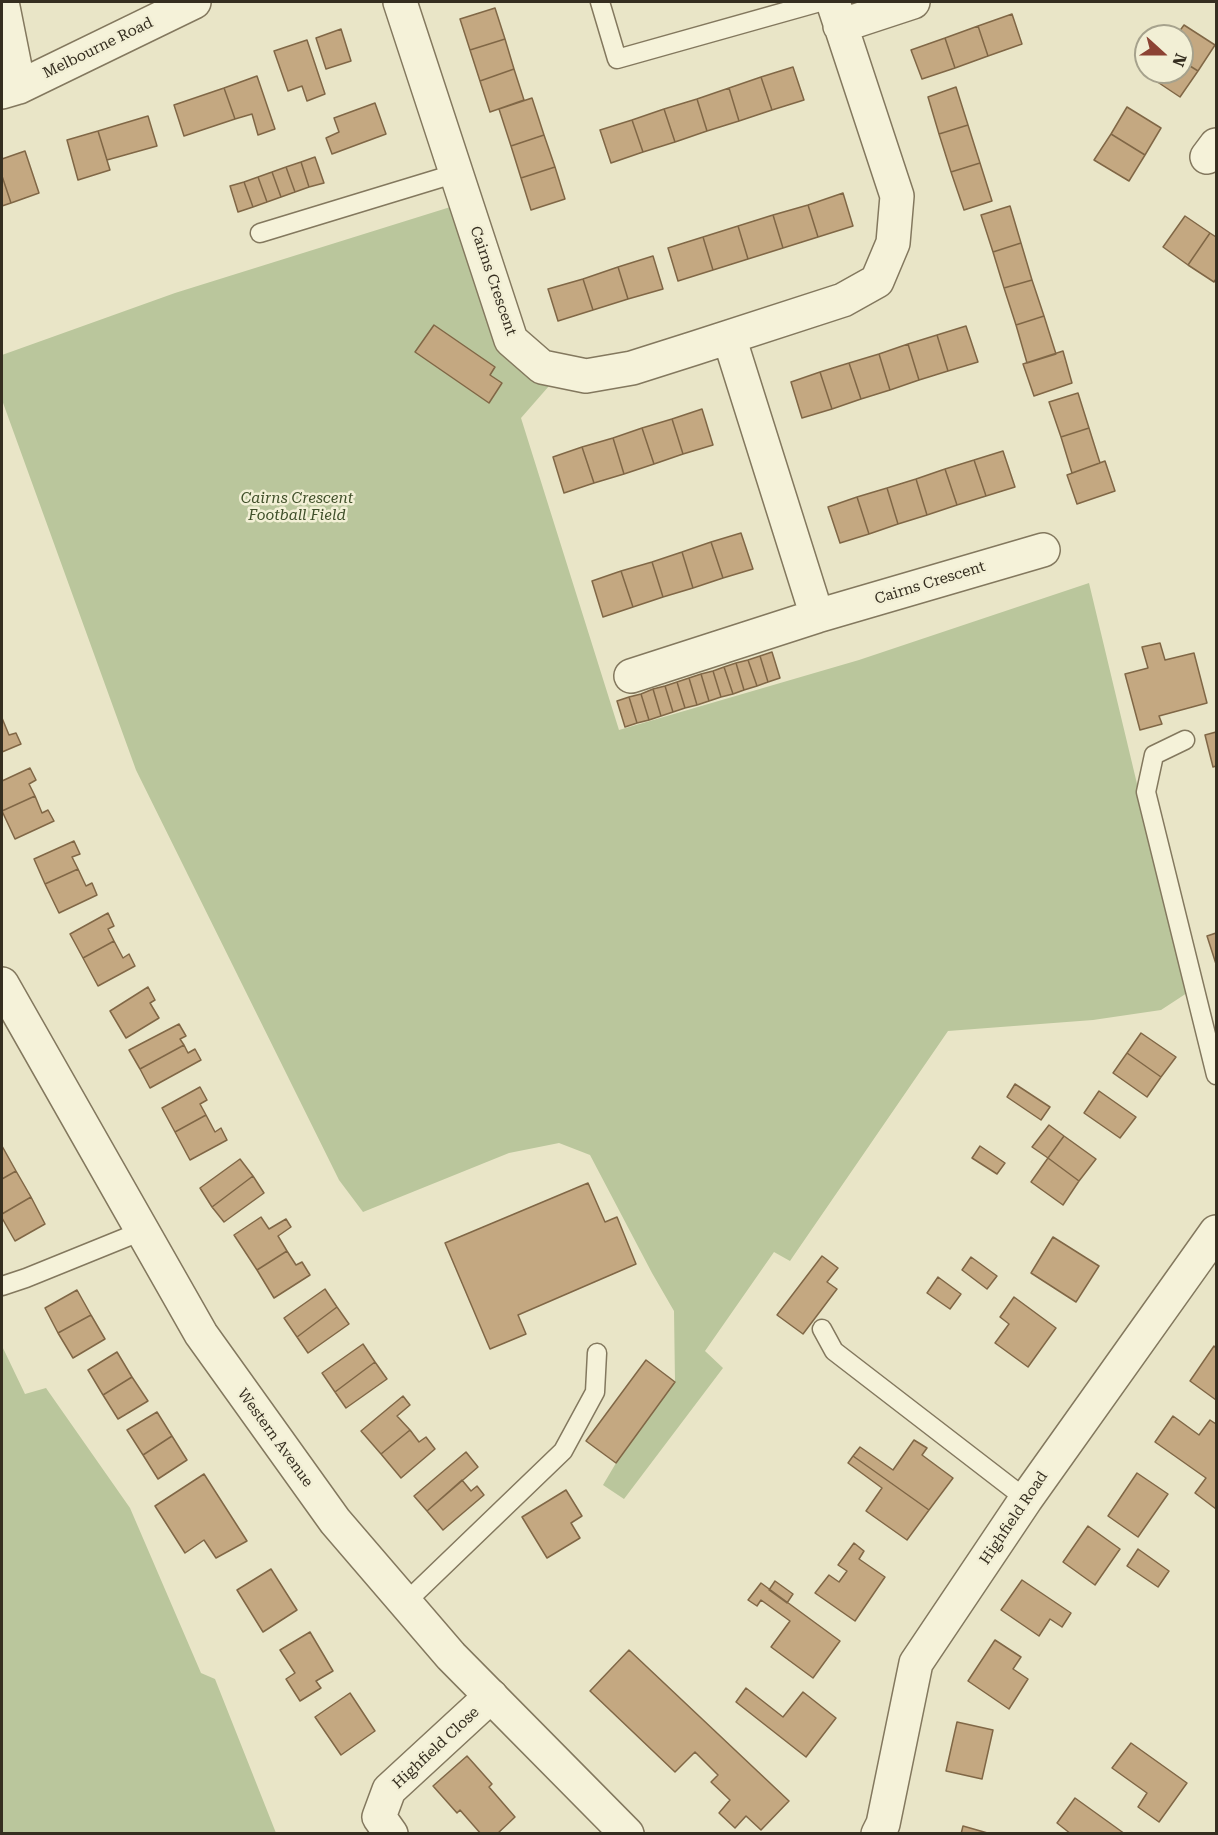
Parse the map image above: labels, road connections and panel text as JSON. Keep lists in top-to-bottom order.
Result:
{
  "streets": {
    "street": [
      "Melbourne Road",
      "Cairns Crescent",
      "Western Avenue",
      "Highfield Road",
      "Highfield Close"
    ]
  },
  "crossings": [
    ["Western Avenue", "Highfield Close"]
  ],
  "parks": ["Cairns Crescent Football Field"],
  "north": "right"
}
